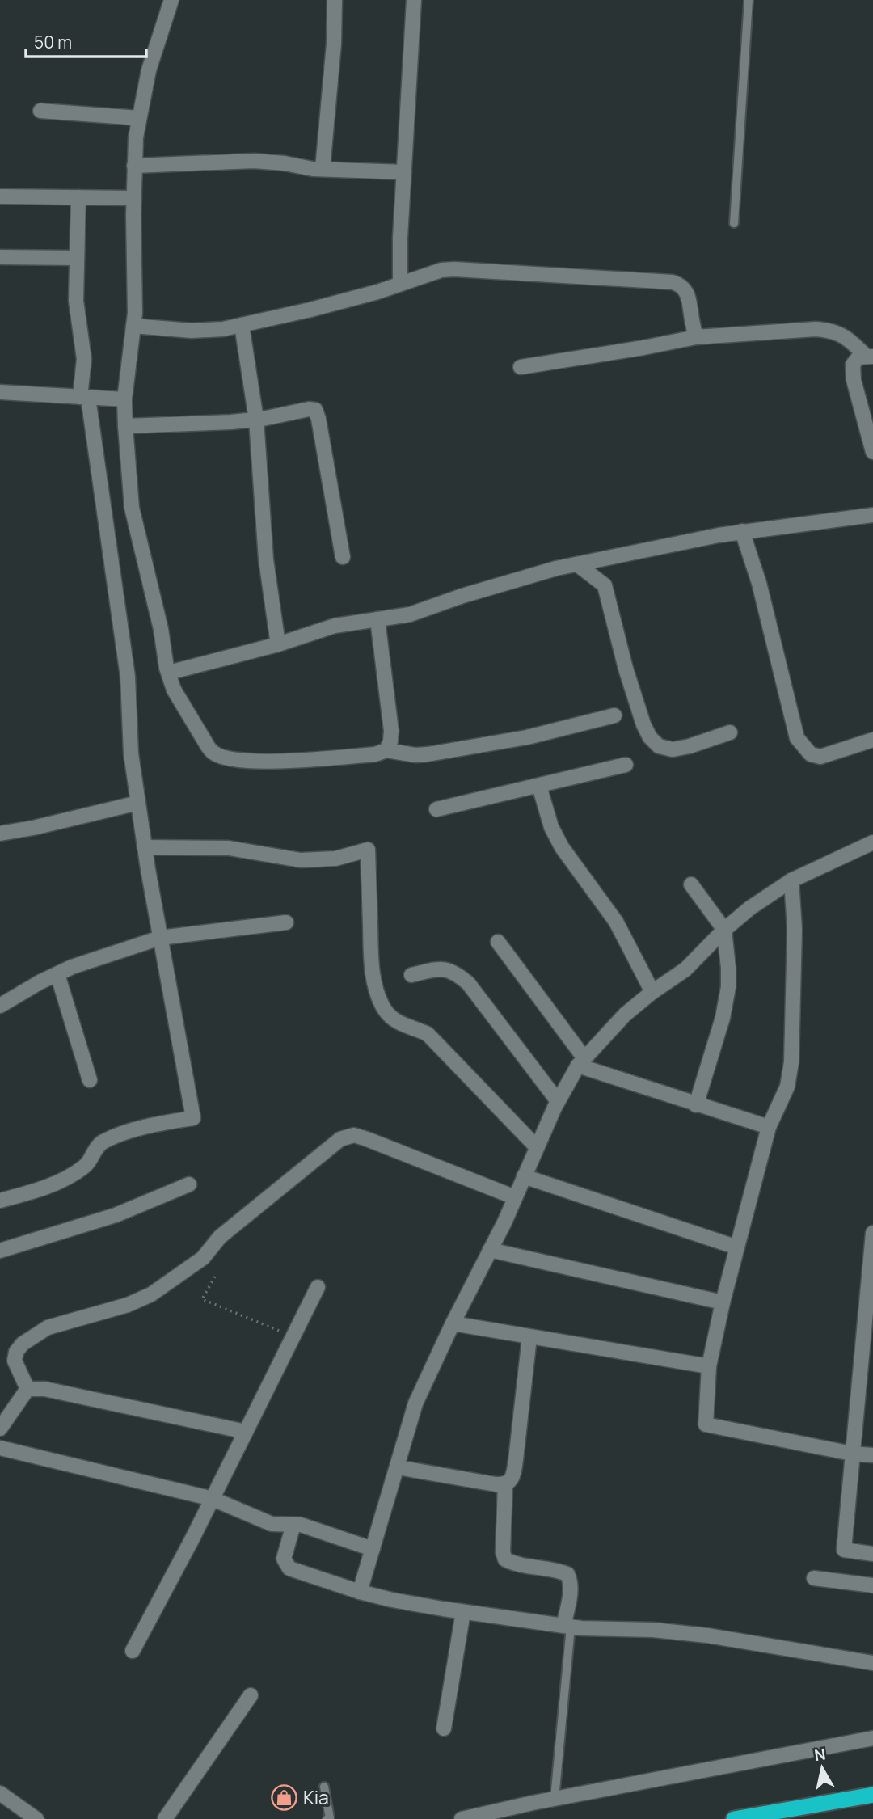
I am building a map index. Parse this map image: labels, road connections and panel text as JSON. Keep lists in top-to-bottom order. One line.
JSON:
{"places":{"shop":["Kia"]},"scale_bar":"50 m","north":"top"}
